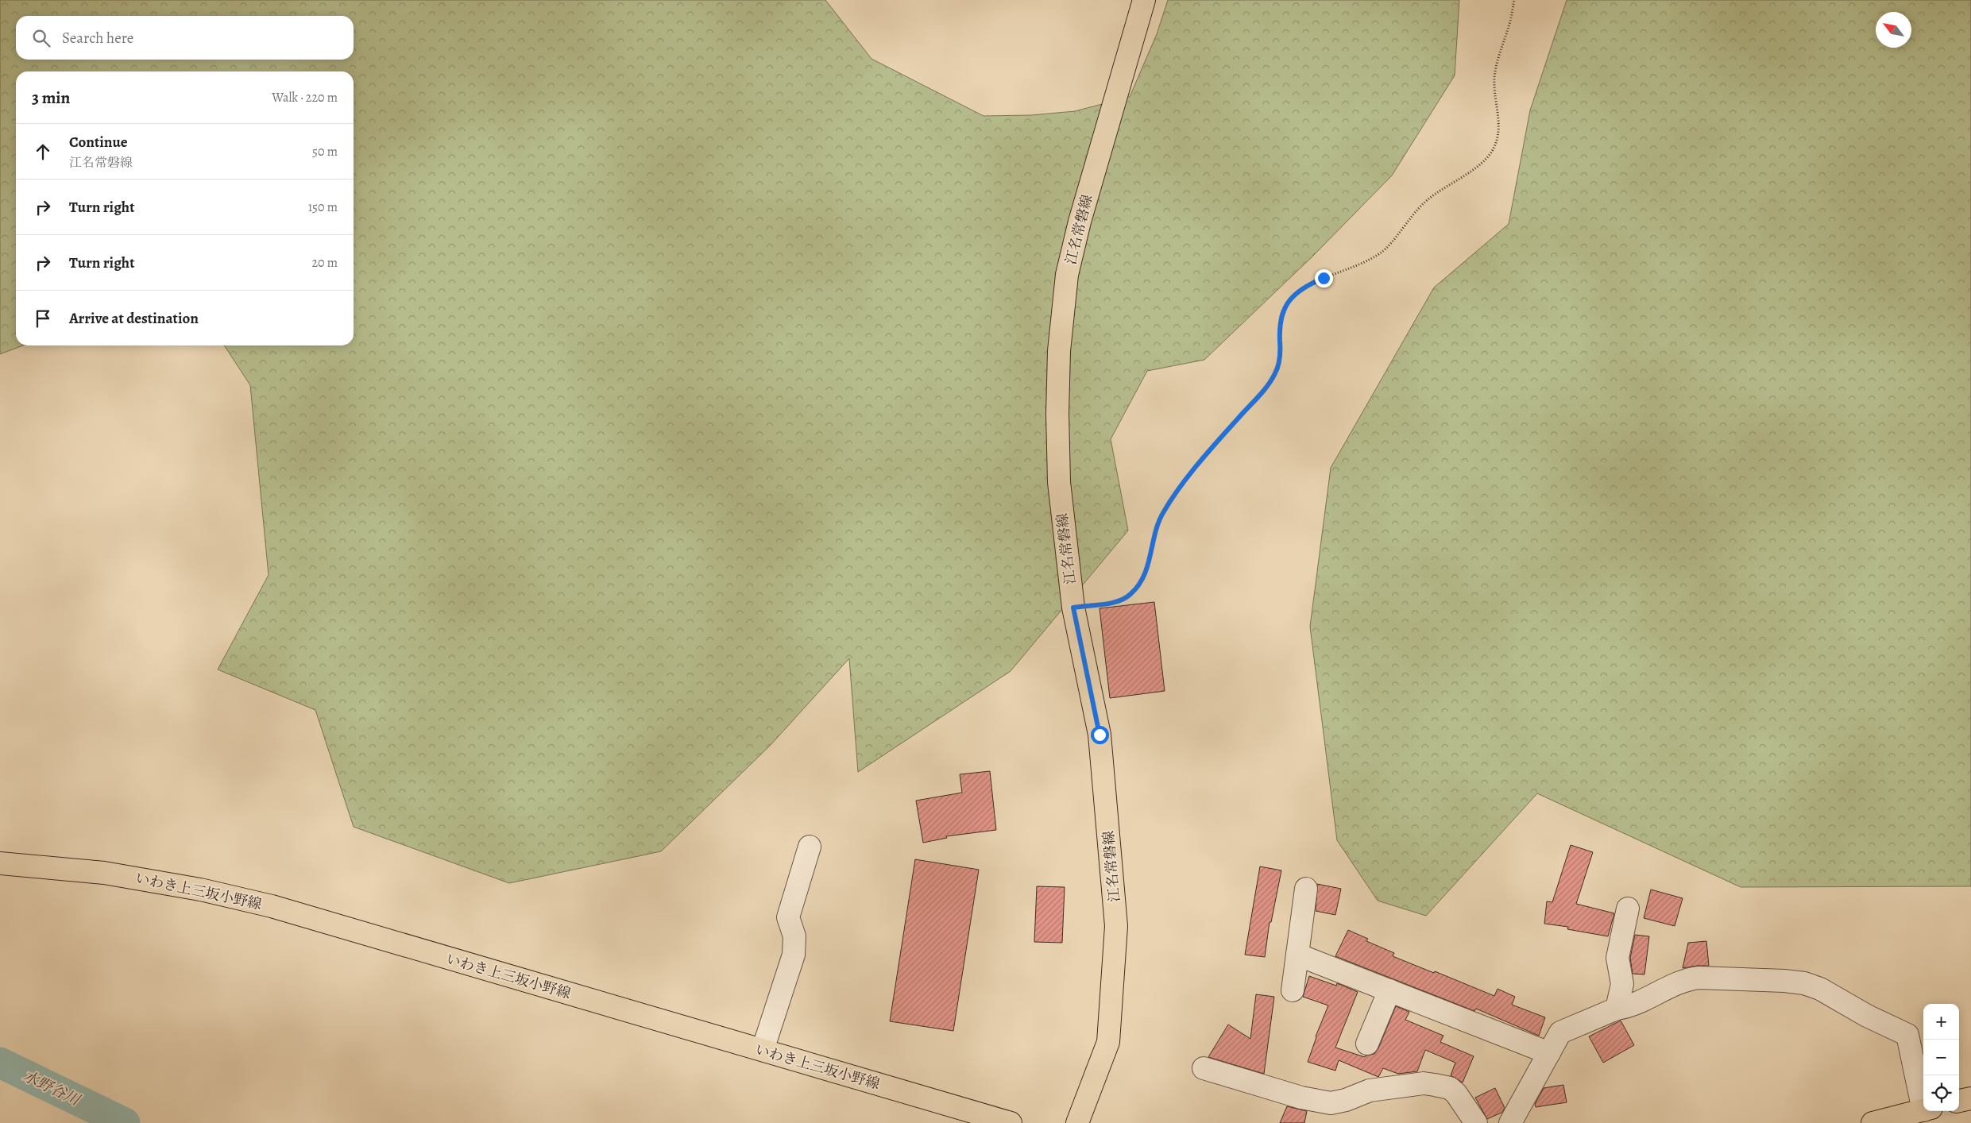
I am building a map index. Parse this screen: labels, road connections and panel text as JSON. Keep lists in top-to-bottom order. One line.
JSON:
{"streets":{"main road":["江名常磐線","いわき上三坂小野線"]},"water":["水野谷川"],"north":"top left","page":{"search":"Search here","heading":["3 min","Walk · 220 m"],"list":[["Continue","江名常磐線","50 m"],["Turn right","150 m"],["Turn right","20 m"],"Arrive at destination"],"map_buttons":["+","−"]}}
